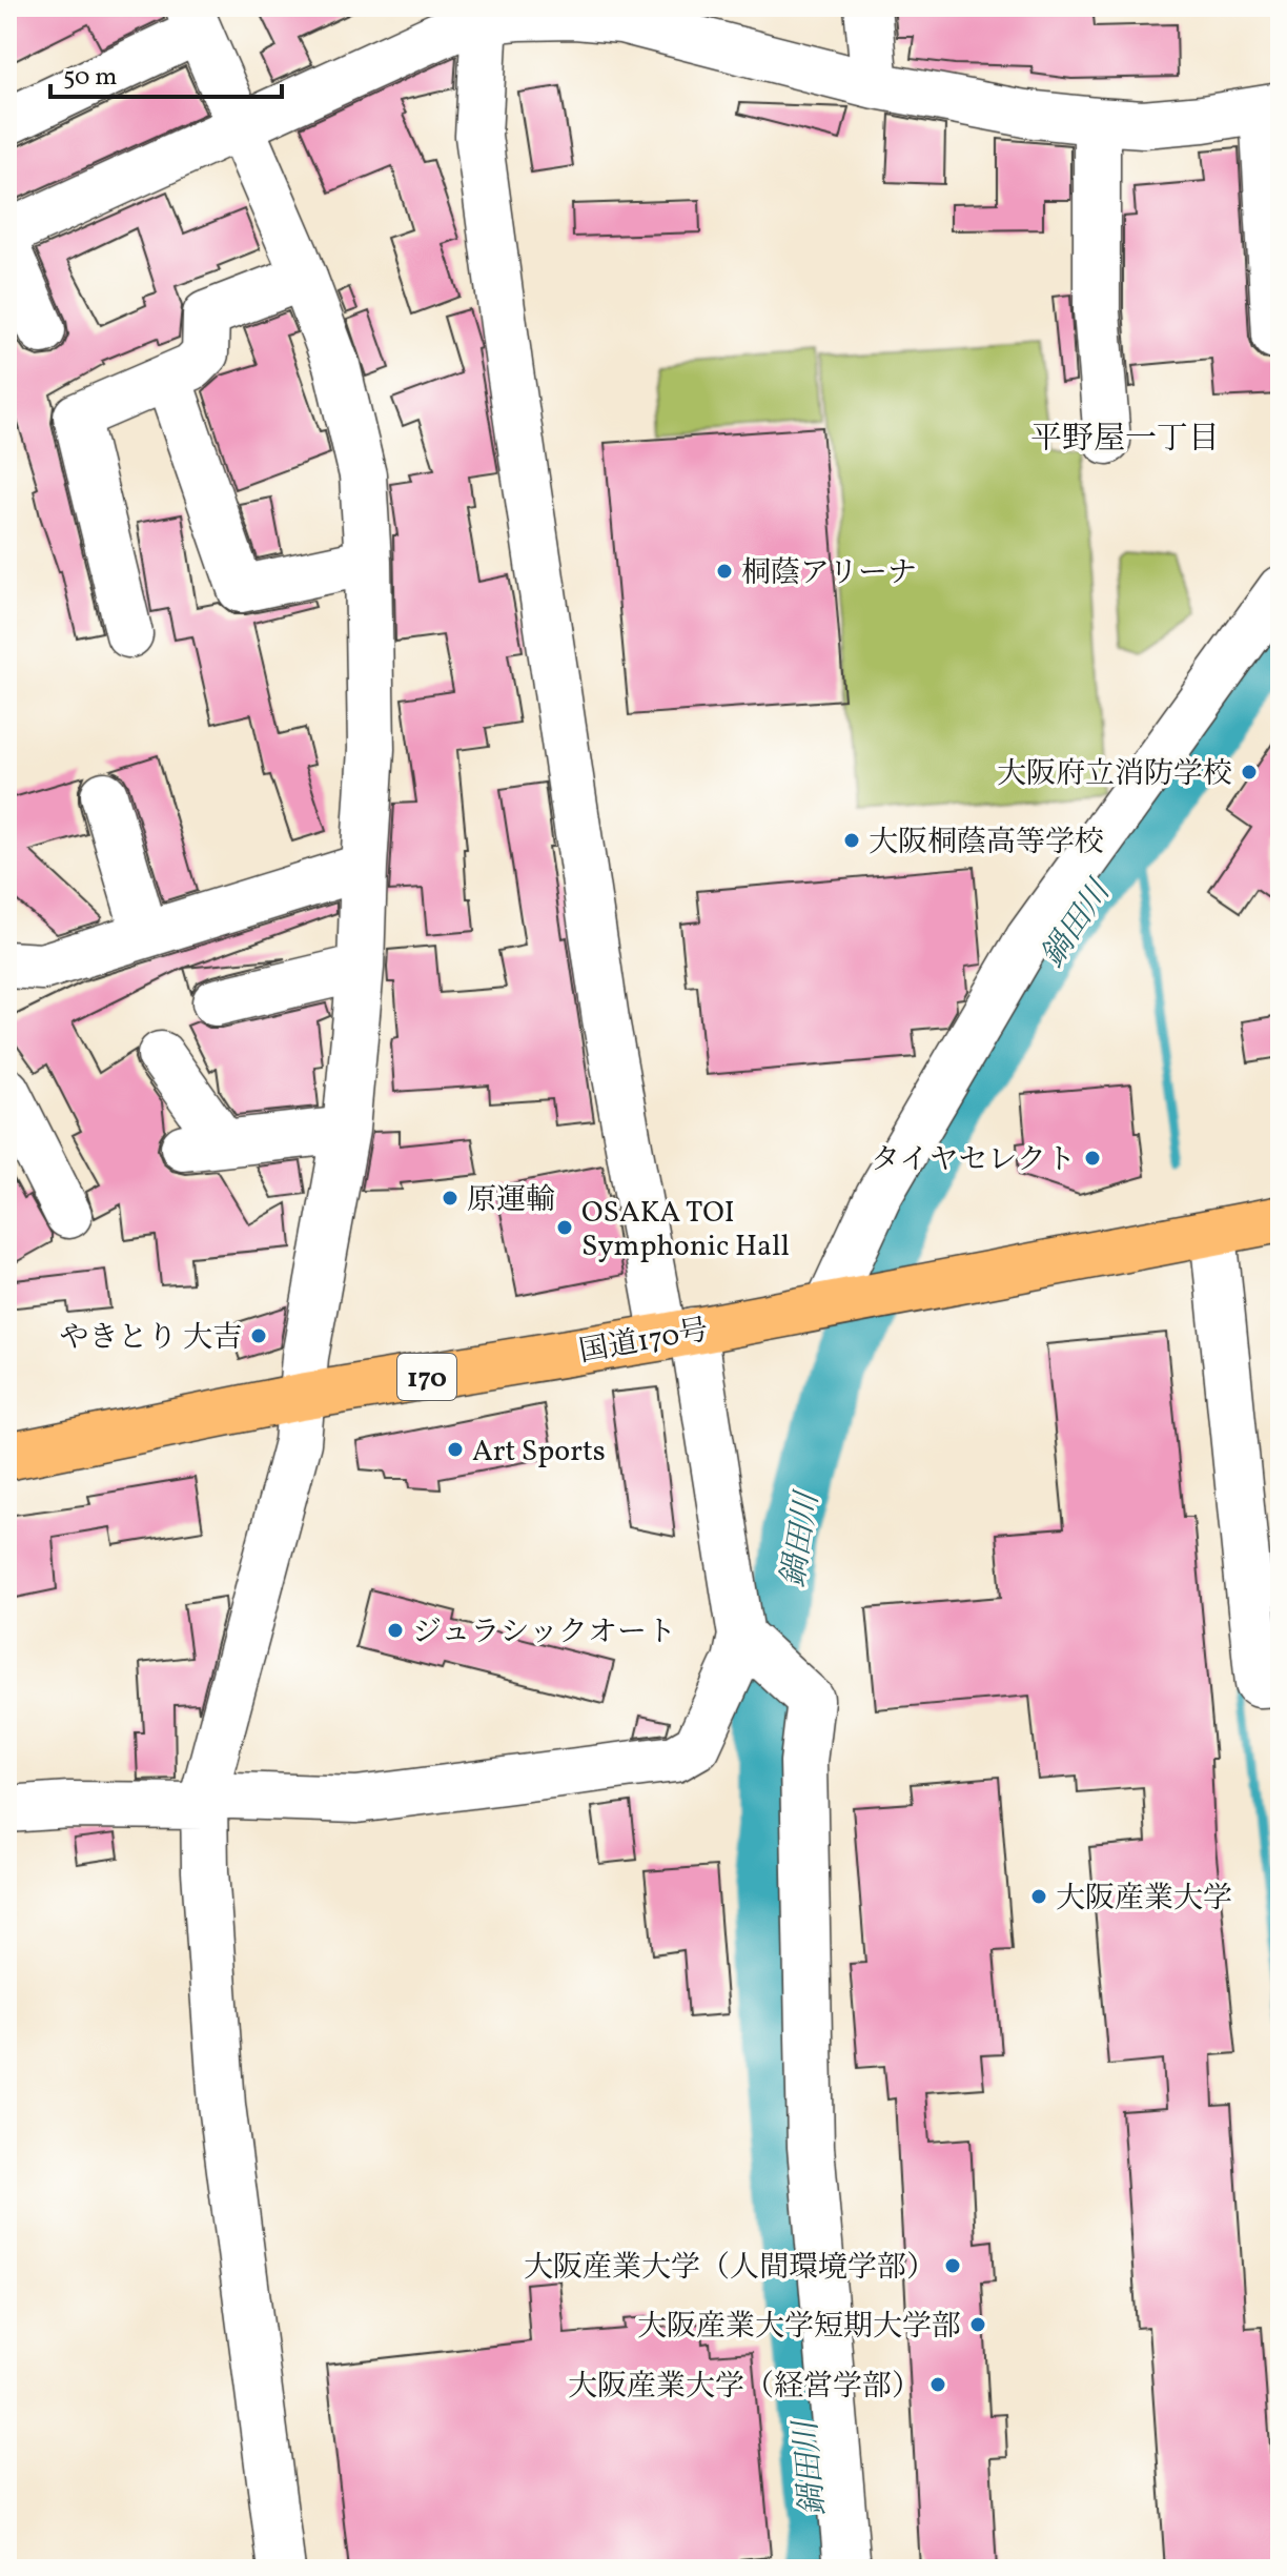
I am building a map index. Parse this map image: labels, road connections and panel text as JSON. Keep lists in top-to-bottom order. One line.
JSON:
{"streets":{"highway":["国道170号","170"]},"crossings":[["国道170号","170"]],"districts":["平野屋一丁目"],"water":["鍋田川"],"places":["桐蔭アリーナ","大阪府立消防学校","大阪桐蔭高等学校","タイヤセレクト","原運輸","OSAKA TOI Symphonic Hall","やきとり 大吉","Art Sports","ジュラシックオート","大阪産業大学","大阪産業大学（人間環境学部）","大阪産業大学短期大学部","大阪産業大学（経営学部）"],"scale_bar":"50 m"}
